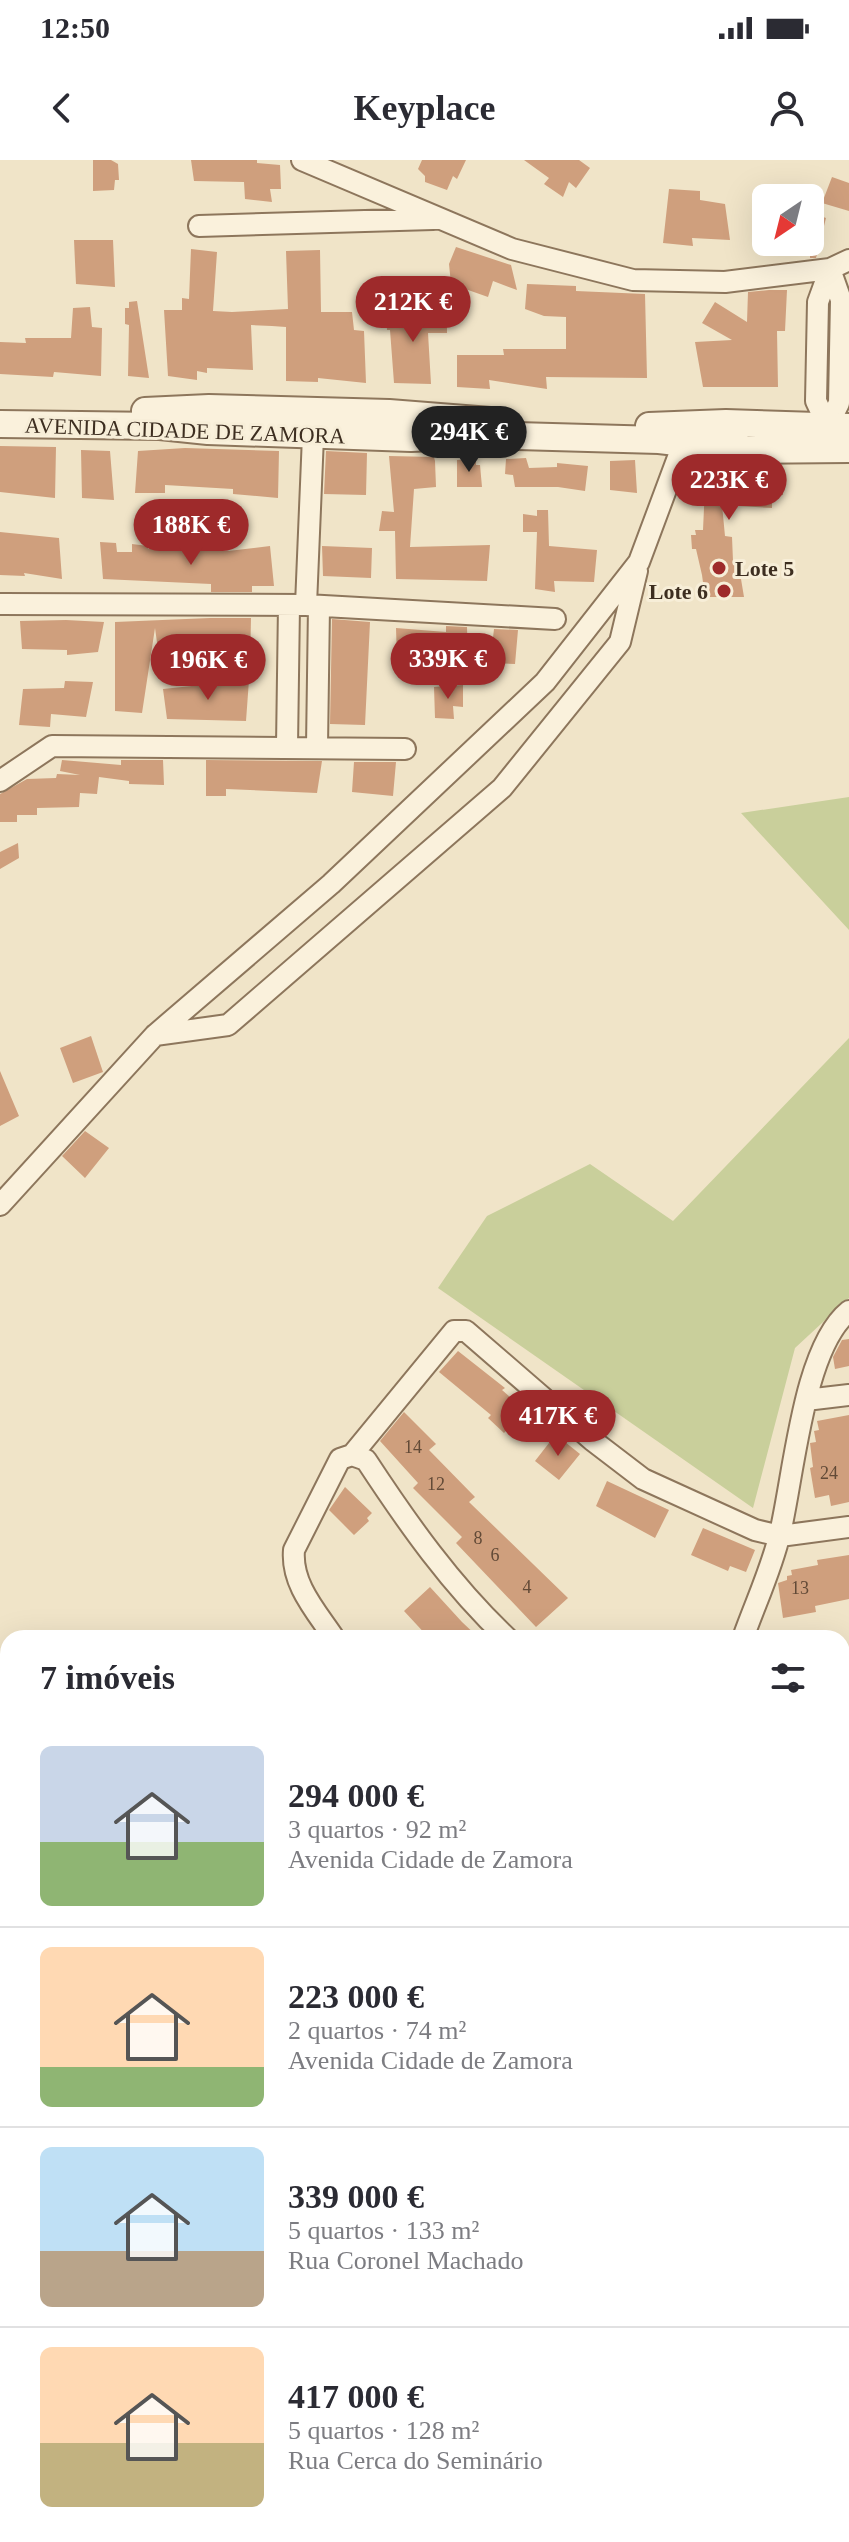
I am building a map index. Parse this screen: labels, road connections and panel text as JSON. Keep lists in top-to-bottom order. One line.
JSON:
{"streets":{"street":["AVENIDA CIDADE DE ZAMORA"]},"places":["Lote 5","Lote 6"],"house_numbers":["14","24","12","8","6","4","13"],"north":"bottom left","page":{"status":"12:50","header":"Keyplace","price":["212K €","294K €","223K €","188K €","339K €","196K €","417K €"],"heading":"7 imóveis","list":[{"name":"294 000 €","note":"3 quartos · 92 m² · Avenida Cidade de Zamora"},{"name":"223 000 €","note":"2 quartos · 74 m² · Avenida Cidade de Zamora"},{"name":"339 000 €","note":"5 quartos · 133 m² · Rua Coronel Machado"},{"name":"417 000 €","note":"5 quartos · 128 m² · Rua Cerca do Seminário"}]}}
